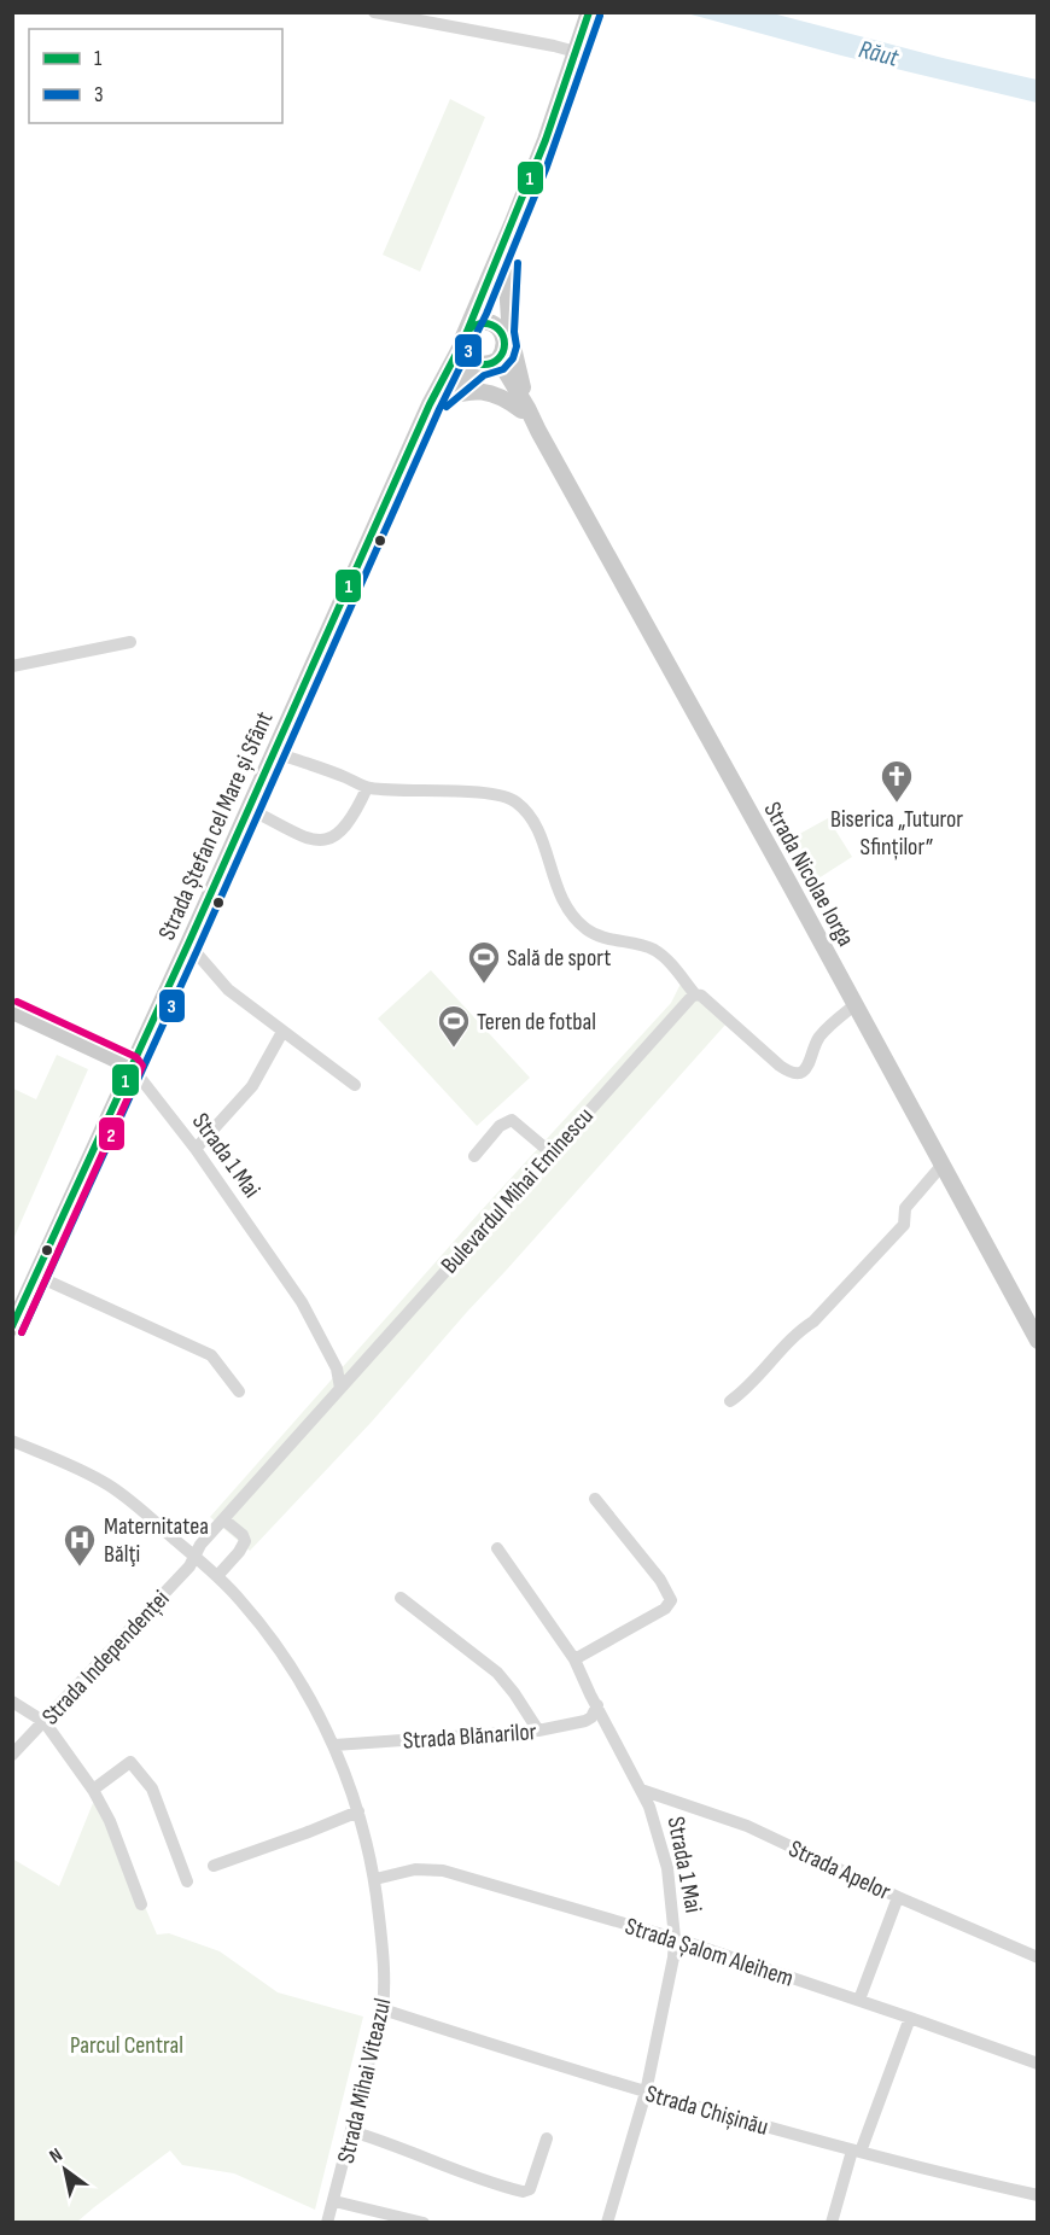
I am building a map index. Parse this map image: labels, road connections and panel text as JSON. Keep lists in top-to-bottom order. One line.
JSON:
{"streets":{"main road":["Strada Ștefan cel Mare și Sfânt","Strada Nicolae Iorga","Strada 1 Mai"],"street":["Bulevardul Mihai Eminescu","Strada Independenței","Strada Blănarilor","Strada Apelor","Strada Șalom Aleihem","Strada Mihai Viteazul","Strada Chișinău"]},"crossings":[["Strada Ștefan cel Mare și Sfânt","Strada Nicolae Iorga"],["Strada Ștefan cel Mare și Sfânt","Strada 1 Mai"],["Strada 1 Mai","Bulevardul Mihai Eminescu"],["Strada 1 Mai","Strada Blănarilor"],["Strada 1 Mai","Strada Apelor"],["Strada 1 Mai","Strada Șalom Aleihem"],["Strada 1 Mai","Strada Chișinău"],["Bulevardul Mihai Eminescu","Strada Independenței"],["Bulevardul Mihai Eminescu","Strada Mihai Viteazul"],["Strada Independenței","Strada Mihai Viteazul"],["Strada Blănarilor","Strada Mihai Viteazul"],["Strada Șalom Aleihem","Strada Mihai Viteazul"],["Strada Mihai Viteazul","Strada Chișinău"]],"water":["Răut"],"parks":["Parcul Central"],"places":{"church":["Biserica „Tuturor Sfinților”"],"sports":["Sală de sport","Teren de fotbal"],"hospital":["Maternitatea Bălţi"]},"lines":["transit line 1","transit line 3","transit line 2"],"legend":["1","3"],"north":"top left"}
